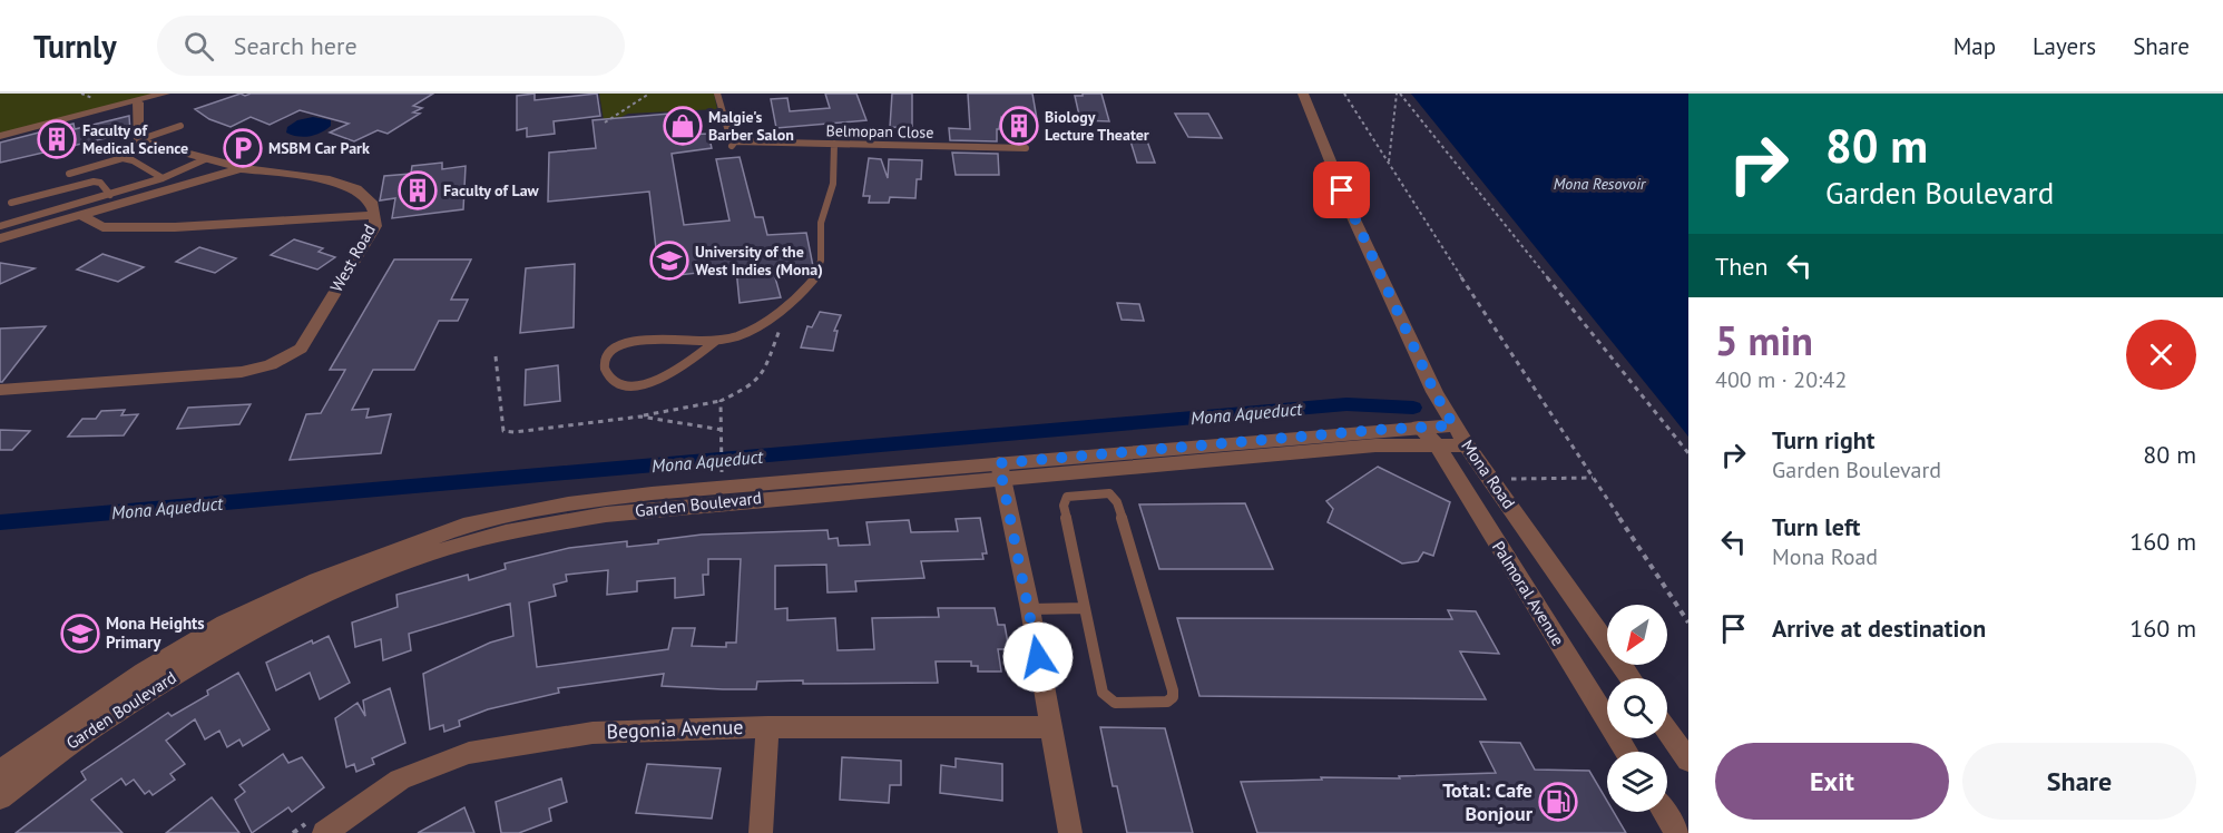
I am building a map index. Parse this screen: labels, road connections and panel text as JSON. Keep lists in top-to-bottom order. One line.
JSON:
{"streets":{"street":["West Road","Mona Road","Garden Boulevard","Palmoral Avenue","Begonia Avenue"],"lane":["Belmopan Close"]},"crossings":[["Mona Road","Garden Boulevard"],["Garden Boulevard","Palmoral Avenue"]],"water":["Mona Resovoir","Mona Aqueduct"],"places":{"shop":["Malgie's Barber Salon"],"building":["Biology Lecture Theater","Faculty of Medical Science","Faculty of Law"],"parking":["MSBM Car Park"],"school or university":["University of the West Indies (Mona)","Mona Heights Primary"],"fuel station":["Total: Cafe Bonjour"]},"north":"bottom left","page":{"header":"Turnly","search":"Search here","nav":["Map","Layers","Share"],"turn":["80 m","Garden Boulevard"],"then":"Then","heading":["5 min","400 m · 20:42"],"list":[{"name":"Turn right","note":"Garden Boulevard","value":"80 m"},{"name":"Turn left","note":"Mona Road","value":"160 m"},{"name":"Arrive at destination","value":"160 m"}],"buttons":["Exit","Share"]}}
